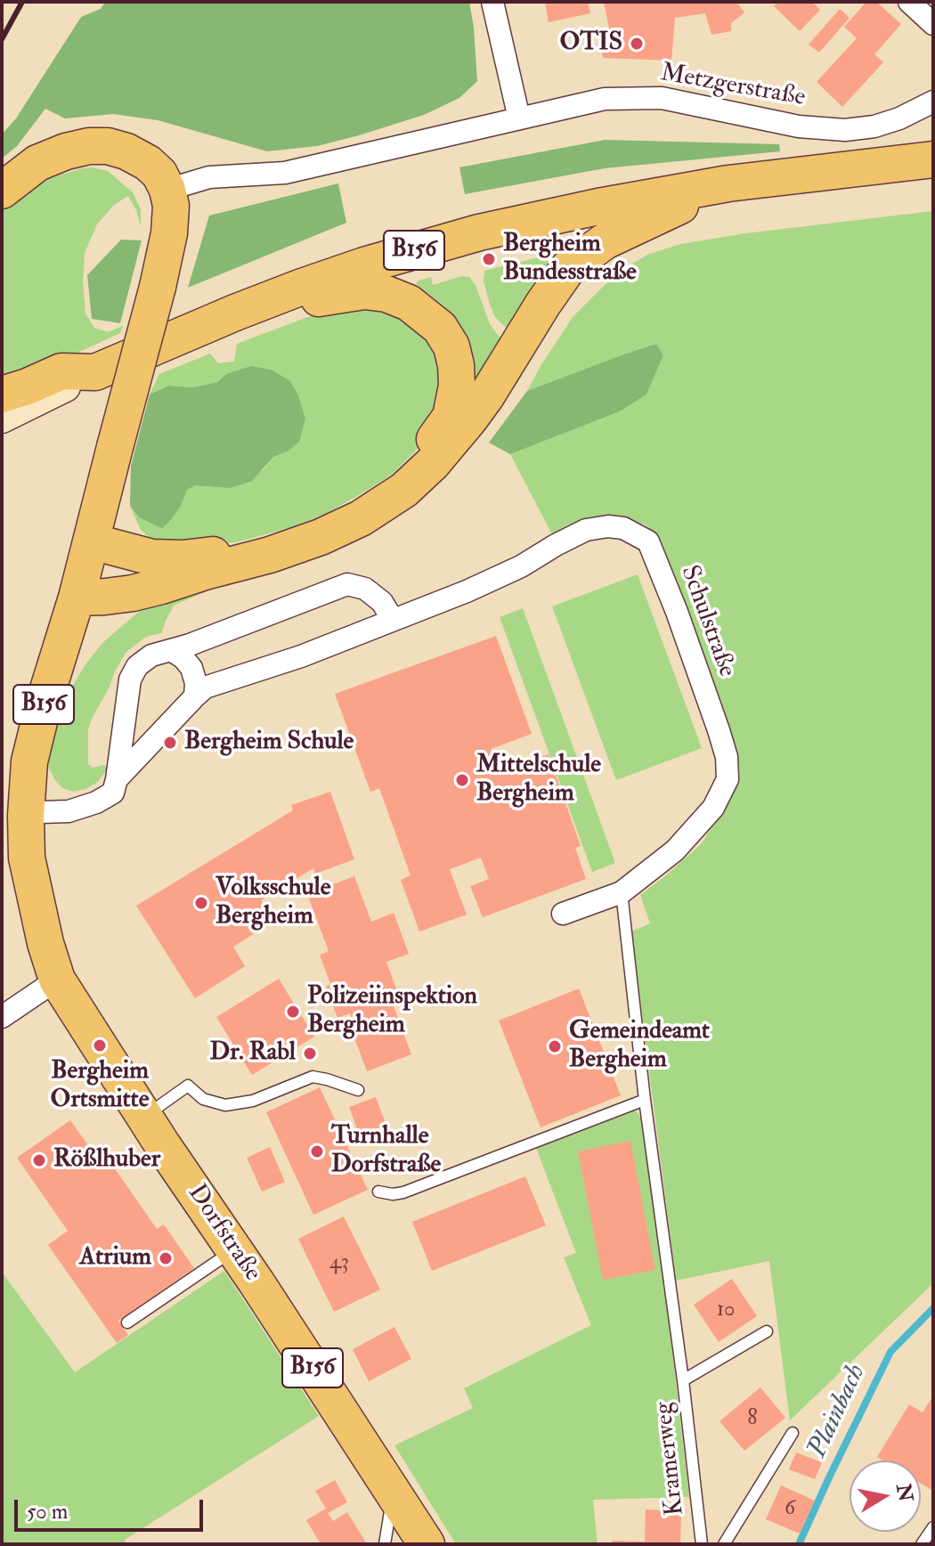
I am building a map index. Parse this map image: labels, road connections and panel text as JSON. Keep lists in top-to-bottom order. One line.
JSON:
{"streets":{"main road":["B156","Dorfstraße"],"street":["Metzgerstraße","Schulstraße"],"lane":["Kramerweg"]},"crossings":[["Metzgerstraße","B156"],["B156","Schulstraße"],["B156","Dorfstraße"]],"water":["Plainbach"],"places":["OTIS","Bergheim Bundesstraße","Bergheim Schule","Mittelschule Bergheim","Volksschule Bergheim","Polizeiinspektion Bergheim","Bergheim Ortsmitte","Gemeindeamt Bergheim","Dr. Rabl","Turnhalle Dorfstraße","Rößlhuber","Atrium"],"house_numbers":["43","10","8","6"],"scale_bar":"50 m","north":"right"}
